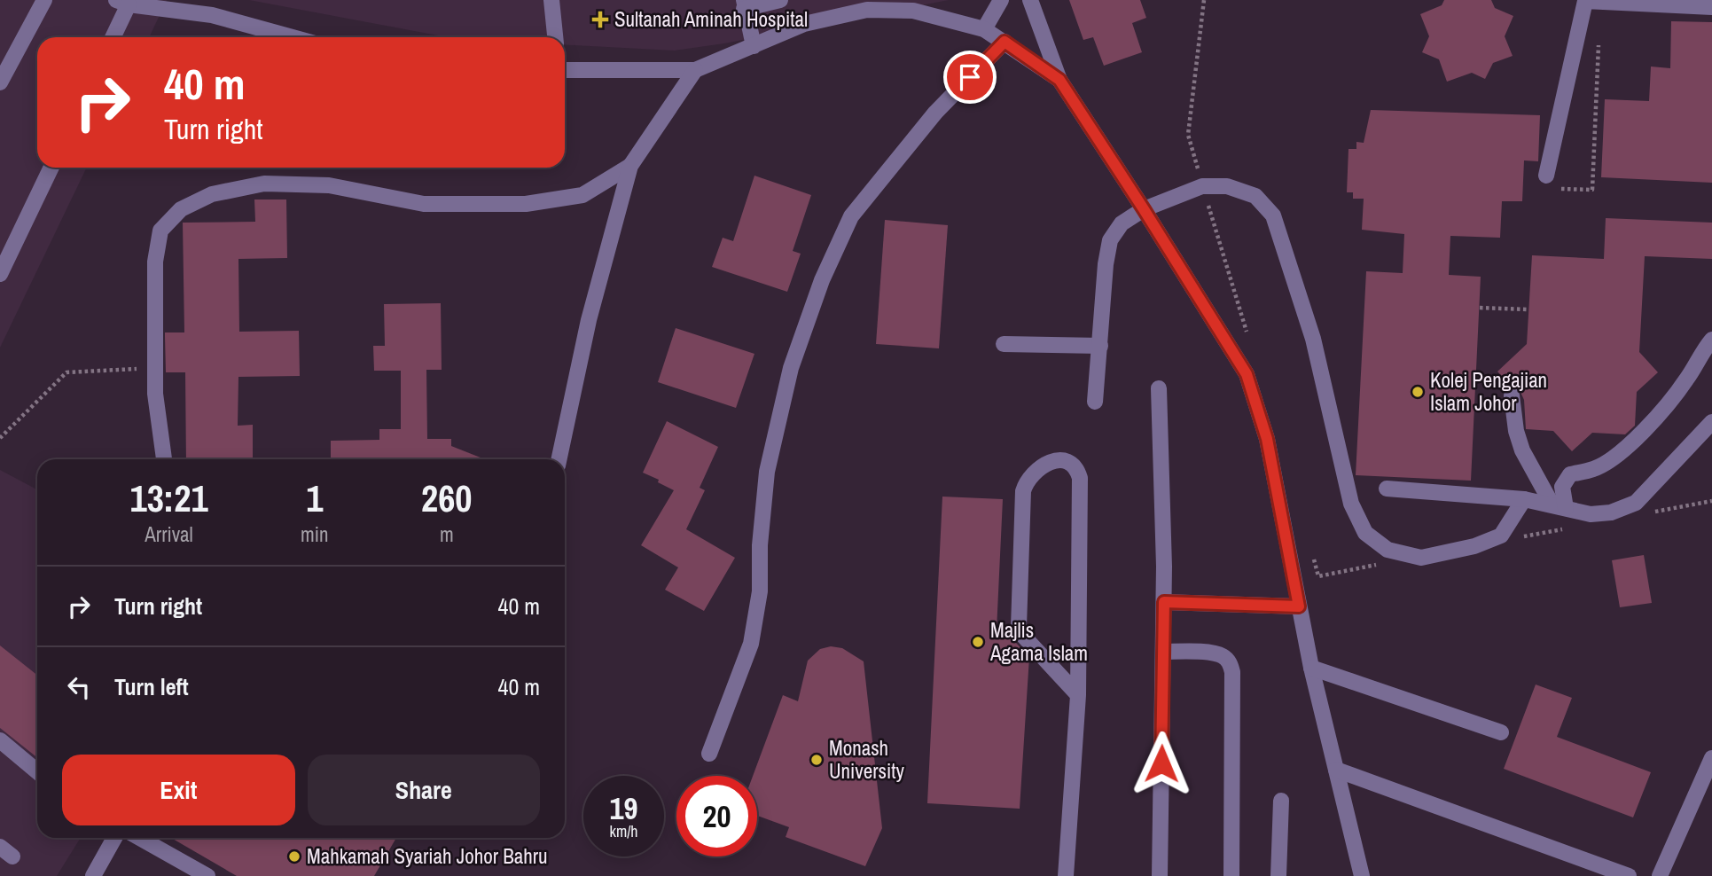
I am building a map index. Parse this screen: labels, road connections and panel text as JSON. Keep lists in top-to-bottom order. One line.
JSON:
{"places":{"health":["Sultanah Aminah Hospital"],"other":["Kolej Pengajian Islam Johor","Majlis Agama Islam","Monash University","Mahkamah Syariah Johor Bahru"]},"page":{"turn":["40 m","Turn right"],"eta":["13:21","Arrival","1","min","260","m"],"list":[{"name":"Turn right","value":"40 m"},{"name":"Turn left","value":"40 m"}],"buttons":["Exit","Share"],"speed":"19 km/h","limit":"20"}}
